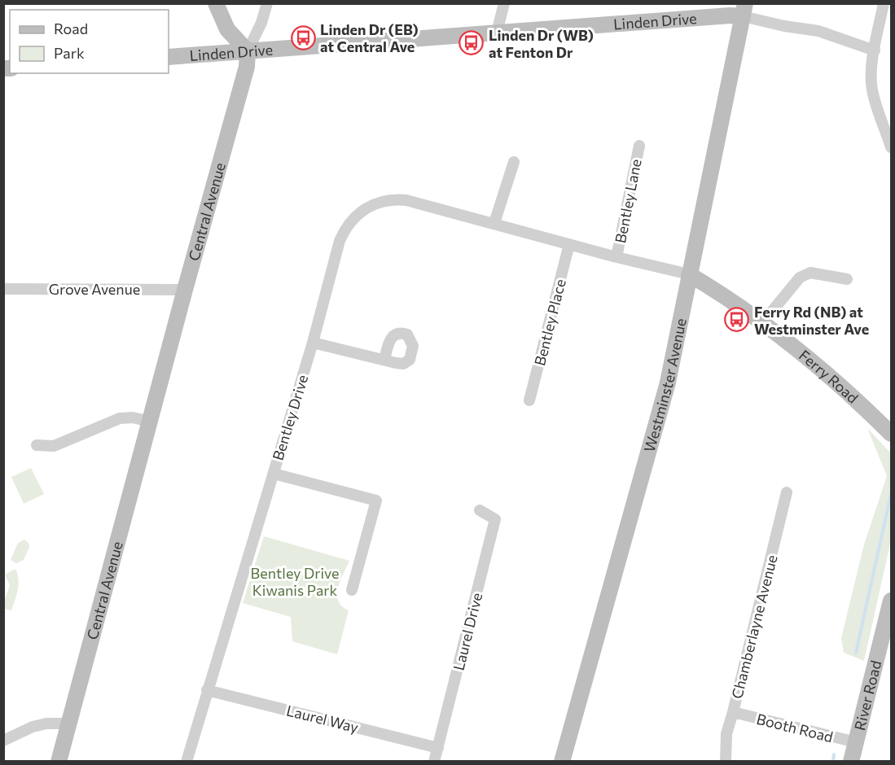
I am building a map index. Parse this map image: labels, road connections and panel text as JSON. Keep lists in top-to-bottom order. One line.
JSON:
{"streets":{"street":["Linden Drive","Bentley Lane","Central Avenue","Grove Avenue","Bentley Place","Ferry Road","Westminster Avenue","Bentley Drive","Chamberlayne Avenue","Laurel Drive","River Road","Laurel Way","Booth Road"]},"crossings":[["Linden Drive","Central Avenue"],["Linden Drive","Westminster Avenue"],["Bentley Lane","Bentley Drive"],["Central Avenue","Grove Avenue"],["Bentley Place","Bentley Drive"],["Ferry Road","Westminster Avenue"],["Ferry Road","Bentley Drive"],["Westminster Avenue","Bentley Drive"],["Bentley Drive","Laurel Way"],["Chamberlayne Avenue","Booth Road"],["Laurel Drive","Laurel Way"],["River Road","Booth Road"]],"parks":["Bentley Drive Kiwanis Park"],"places":{"bus stop":["Linden Dr (EB) at Central Ave","Linden Dr (WB) at Fenton Dr","Ferry Rd (NB) at Westminster Ave"]},"legend":["Road","Park"]}
